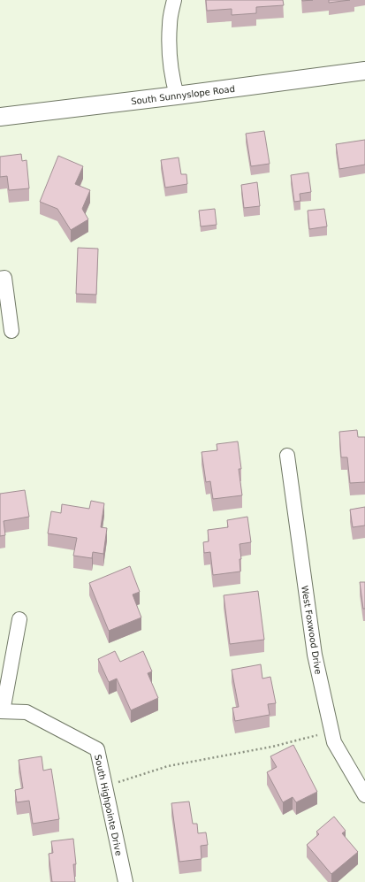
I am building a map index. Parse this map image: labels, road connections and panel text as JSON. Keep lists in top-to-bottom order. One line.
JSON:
{"streets":{"street":["South Sunnyslope Road","West Foxwood Drive","South Highpointe Drive"]}}
